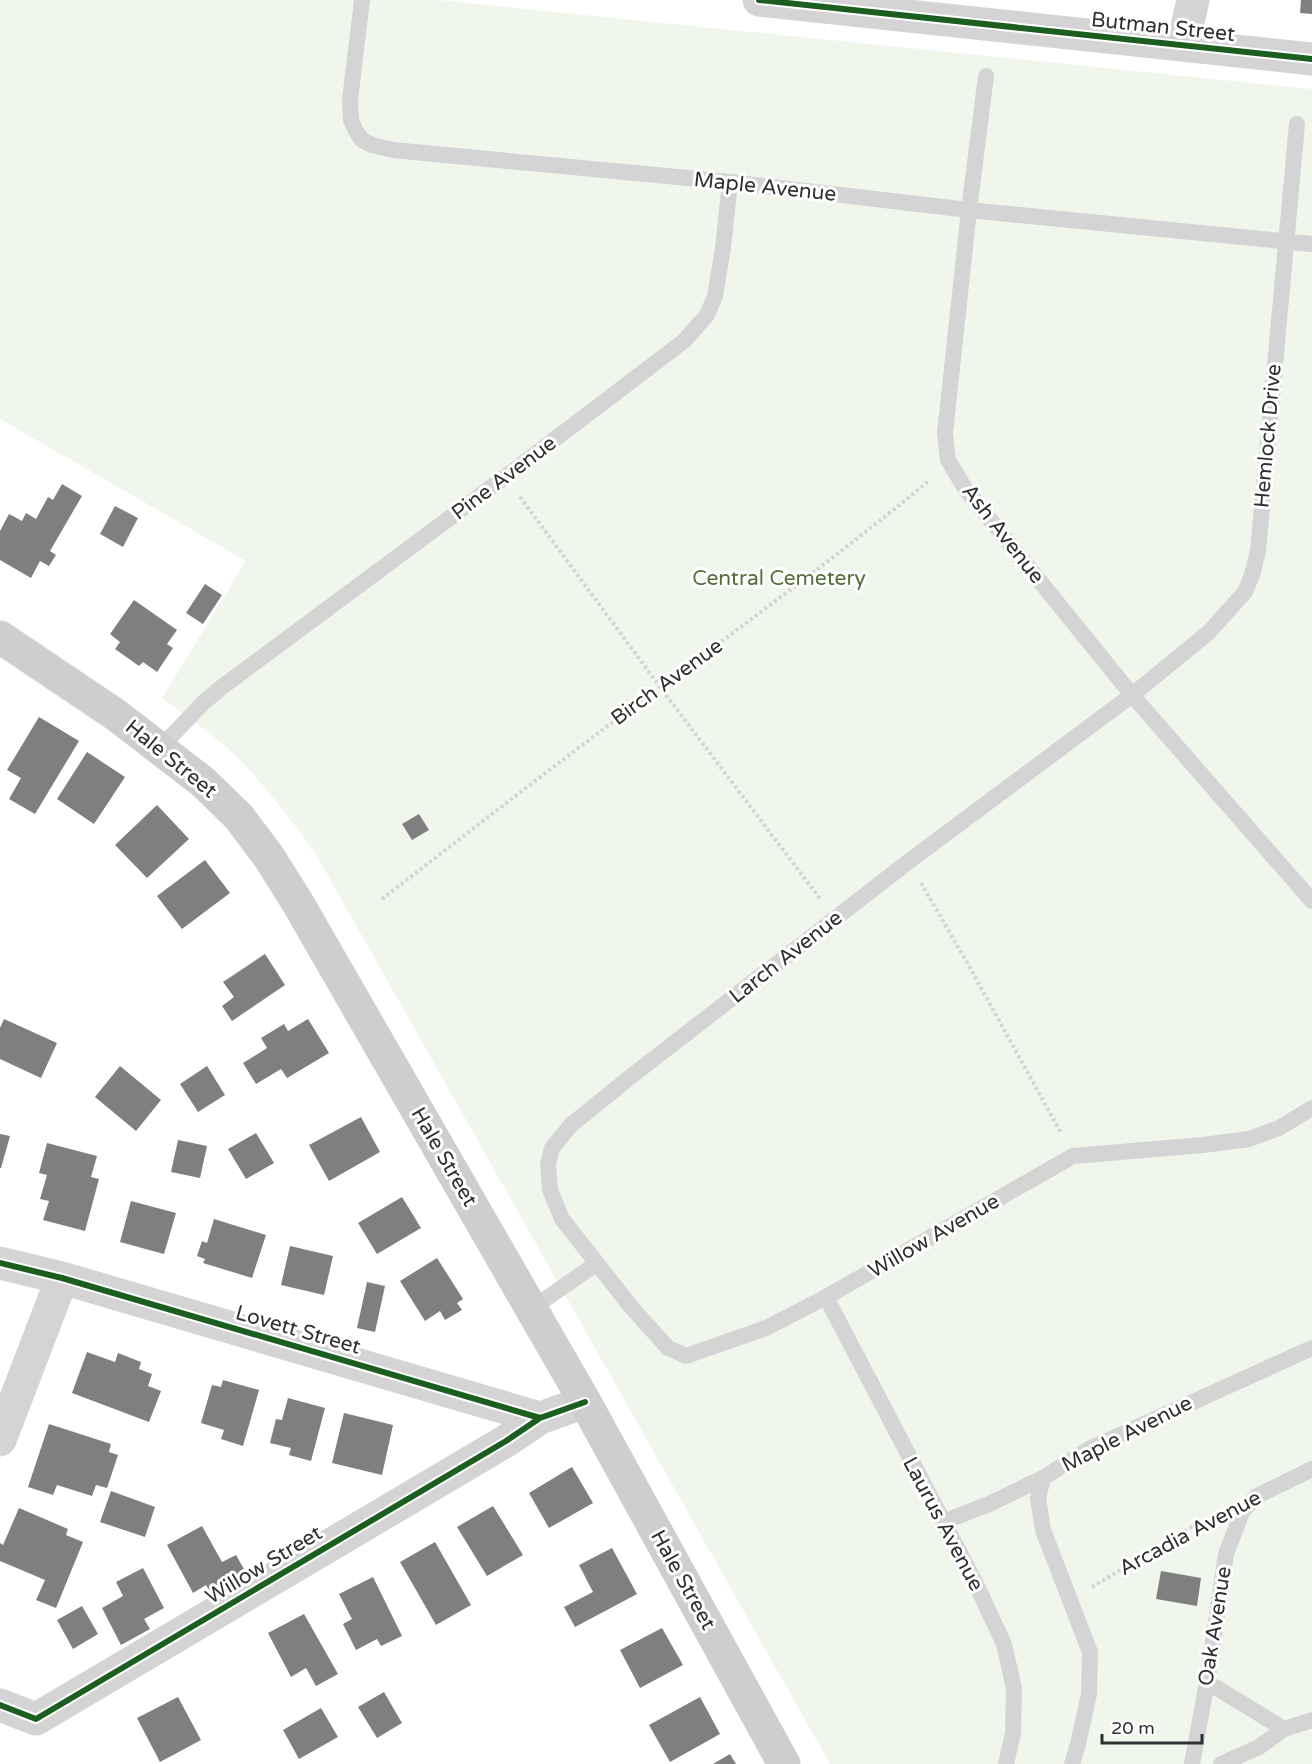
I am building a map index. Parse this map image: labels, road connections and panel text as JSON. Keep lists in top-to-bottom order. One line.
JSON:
{"streets":{"main road":["Hale Street"],"street":["Butman Street","Lovett Street","Willow Street"],"lane":["Maple Avenue","Hemlock Drive","Pine Avenue","Ash Avenue","Larch Avenue","Willow Avenue","Laurus Avenue","Arcadia Avenue","Oak Avenue"],"path":["Birch Avenue"]},"crossings":[["Maple Avenue","Hemlock Drive"],["Maple Avenue","Pine Avenue"],["Maple Avenue","Ash Avenue"],["Maple Avenue","Laurus Avenue"],["Hemlock Drive","Ash Avenue"],["Hemlock Drive","Larch Avenue"],["Pine Avenue","Hale Street"],["Ash Avenue","Birch Avenue"],["Ash Avenue","Larch Avenue"],["Larch Avenue","Willow Avenue"],["Willow Avenue","Laurus Avenue"],["Lovett Street","Willow Street"],["Arcadia Avenue","Oak Avenue"]],"parks":["Central Cemetery"],"scale_bar":"20 m"}
